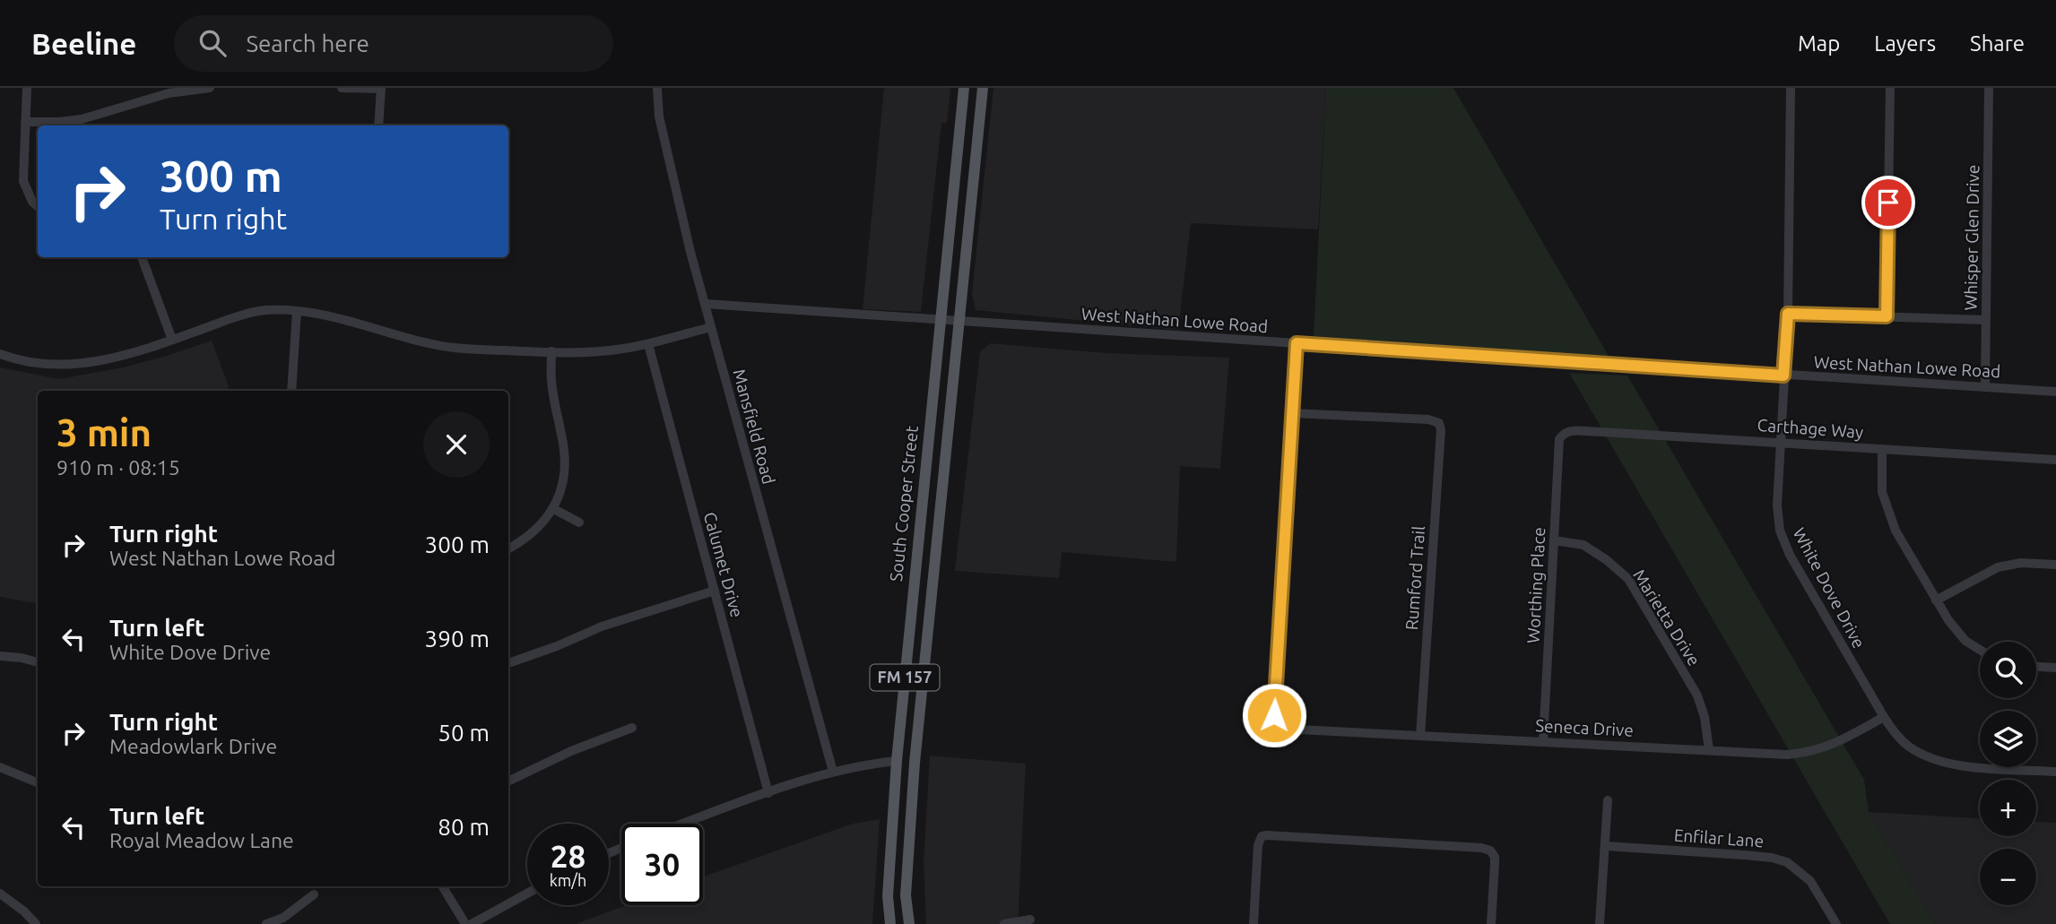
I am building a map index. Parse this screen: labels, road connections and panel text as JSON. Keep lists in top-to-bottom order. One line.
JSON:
{"streets":{"main road":["South Cooper Street","FM 157"],"street":["Whisper Glen Drive","West Nathan Lowe Road","Mansfield Road","Carthage Way","Calumet Drive","Rumford Trail","Worthing Place","White Dove Drive","Marietta Drive","Seneca Drive","Enfilar Lane"]},"crossings":[["Whisper Glen Drive","West Nathan Lowe Road"],["West Nathan Lowe Road","Mansfield Road"],["West Nathan Lowe Road","South Cooper Street"],["West Nathan Lowe Road","White Dove Drive"],["Carthage Way","Worthing Place"],["Carthage Way","White Dove Drive"],["Rumford Trail","Seneca Drive"],["Worthing Place","Marietta Drive"],["Worthing Place","Seneca Drive"],["White Dove Drive","Seneca Drive"],["Marietta Drive","Seneca Drive"]],"page":{"header":"Beeline","search":"Search here","nav":["Map","Layers","Share"],"turn":["300 m","Turn right"],"heading":["3 min","910 m · 08:15"],"list":[{"name":"Turn right","note":"West Nathan Lowe Road","value":"300 m"},{"name":"Turn left","note":"White Dove Drive","value":"390 m"},{"name":"Turn right","note":"Meadowlark Drive","value":"50 m"},{"name":"Turn left","note":"Royal Meadow Lane","value":"80 m"}],"map_buttons":["+","−"],"speed":"28 km/h","limit":"30"}}
